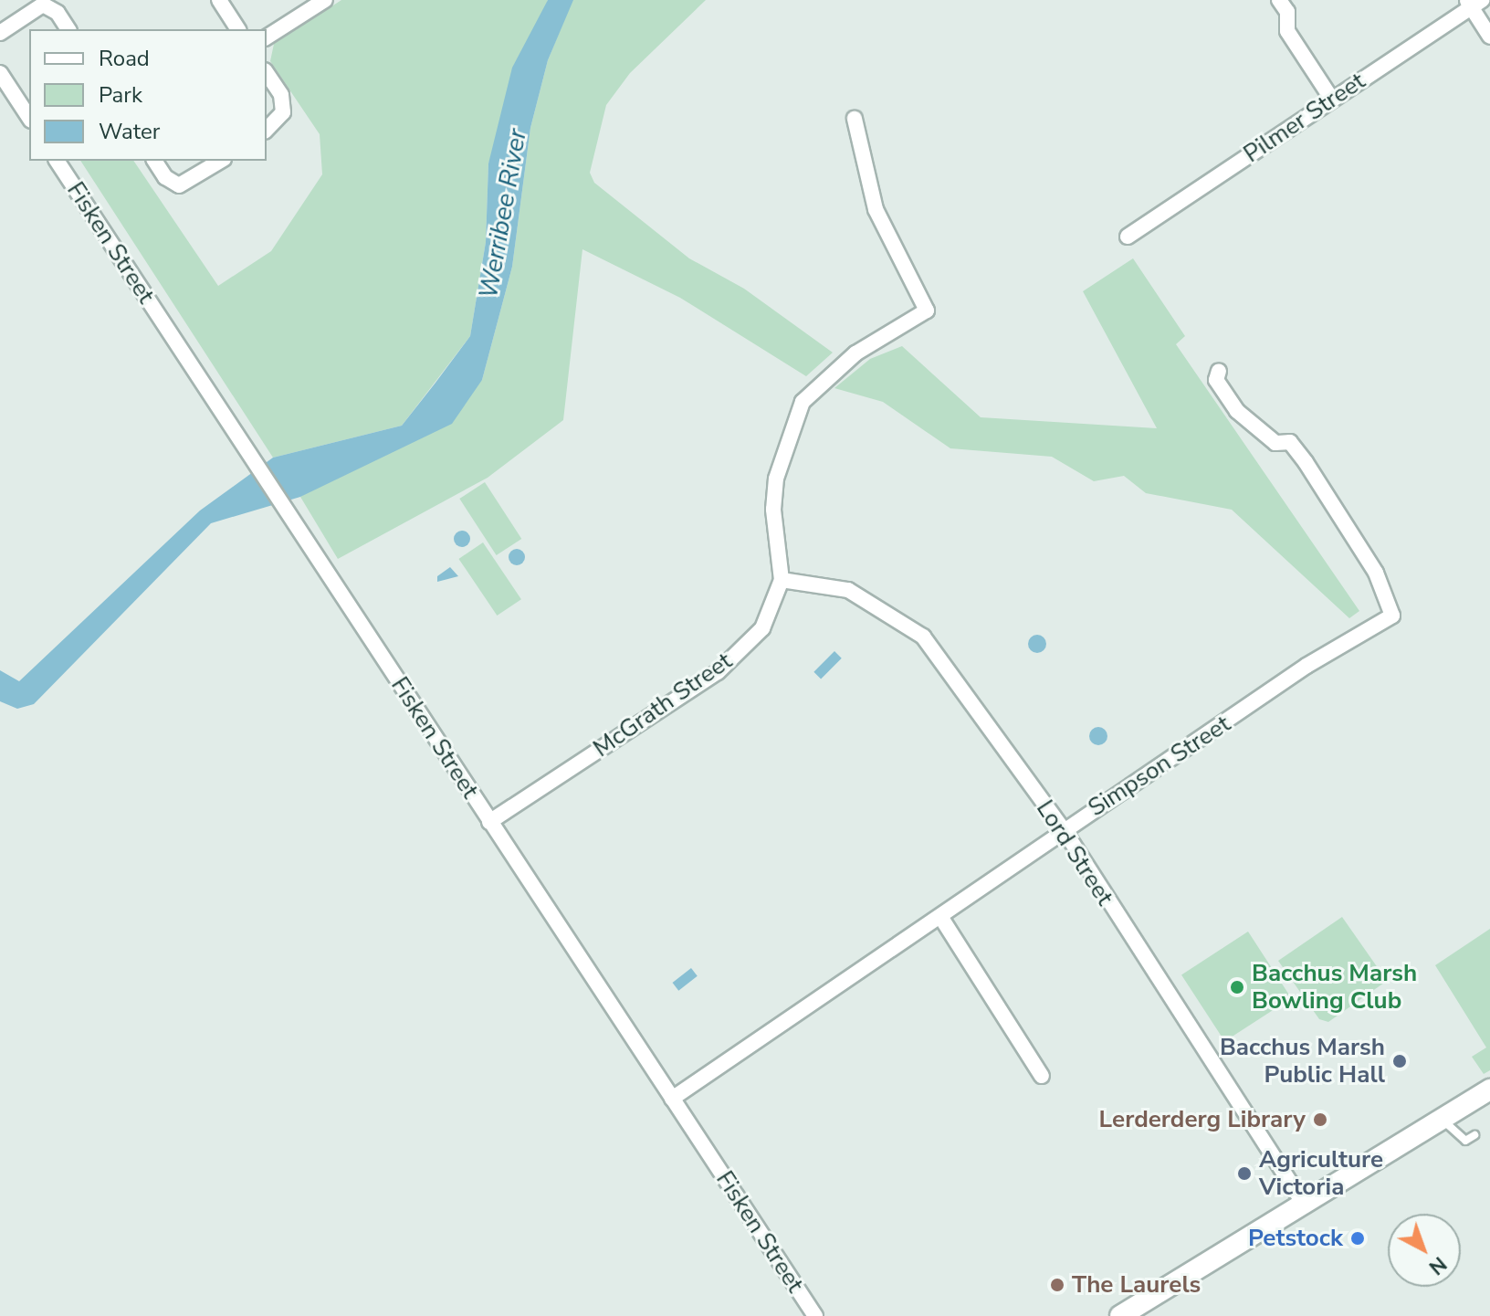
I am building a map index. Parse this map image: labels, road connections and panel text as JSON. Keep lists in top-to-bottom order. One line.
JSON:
{"streets":{"street":["Pilmer Street","Fisken Street","McGrath Street","Simpson Street","Lord Street"]},"crossings":[["Fisken Street","McGrath Street"],["Fisken Street","Simpson Street"],["McGrath Street","Lord Street"],["Simpson Street","Lord Street"]],"water":["Werribee River"],"places":["Bacchus Marsh Bowling Club","Bacchus Marsh Public Hall","Lerderderg Library","Agriculture Victoria","Petstock","The Laurels"],"legend":["Road","Park","Water"],"north":"bottom right"}
